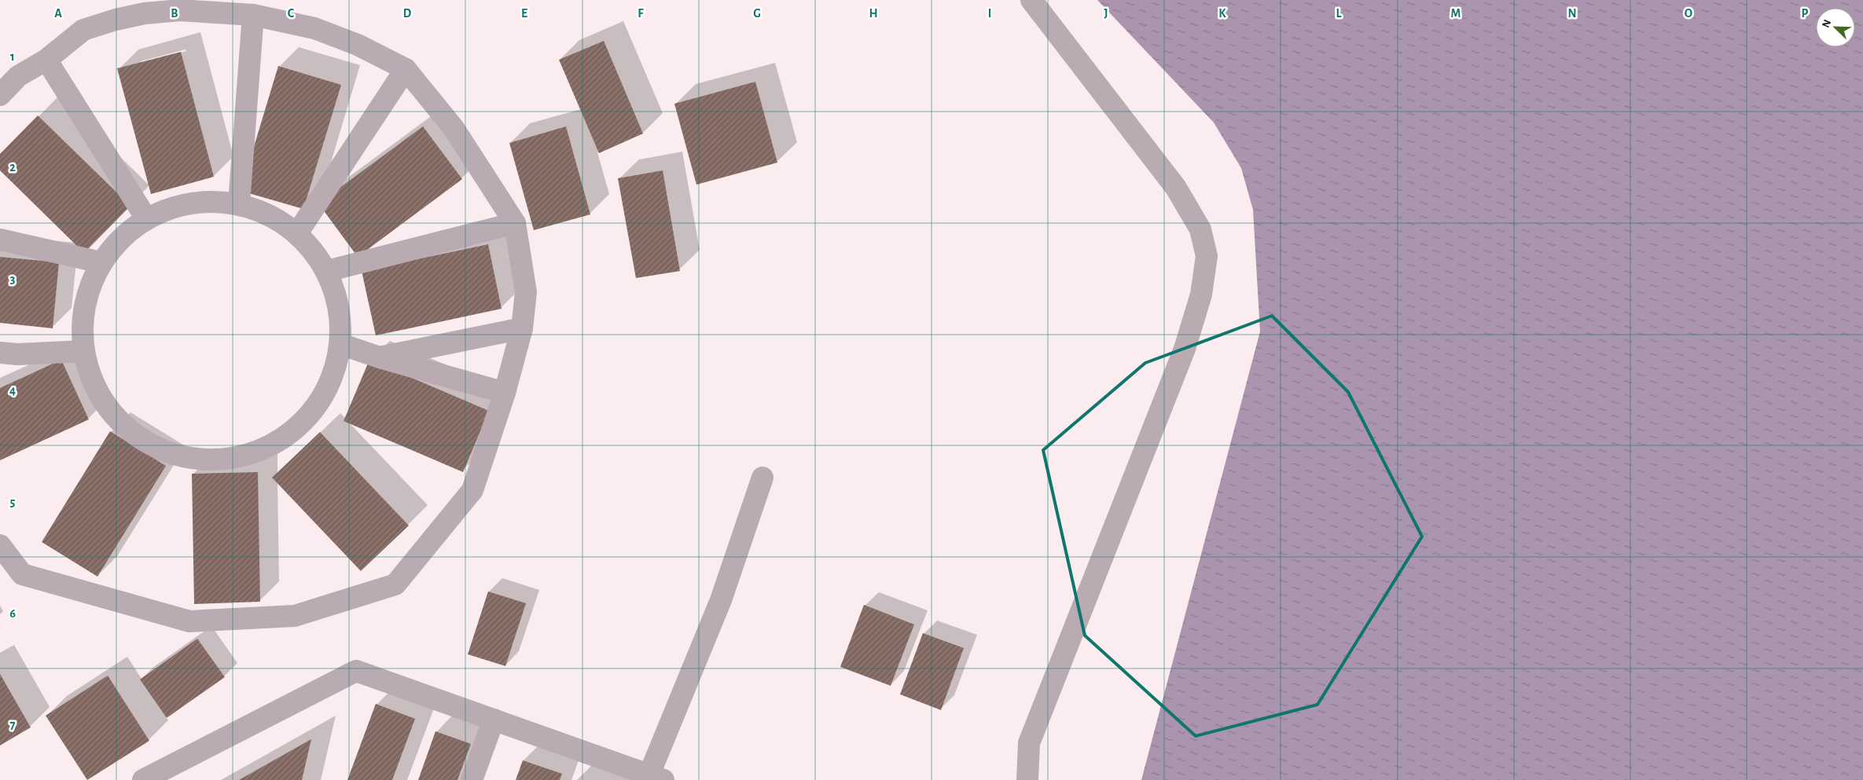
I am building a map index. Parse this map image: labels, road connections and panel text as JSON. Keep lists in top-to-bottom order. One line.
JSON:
{"north":"top left","grid":{"columns":["A","B","C","D","E","F","G","H","I","J","K","L","M","N","O","P"],"rows":["1","2","3","4","5","6","7"]}}
